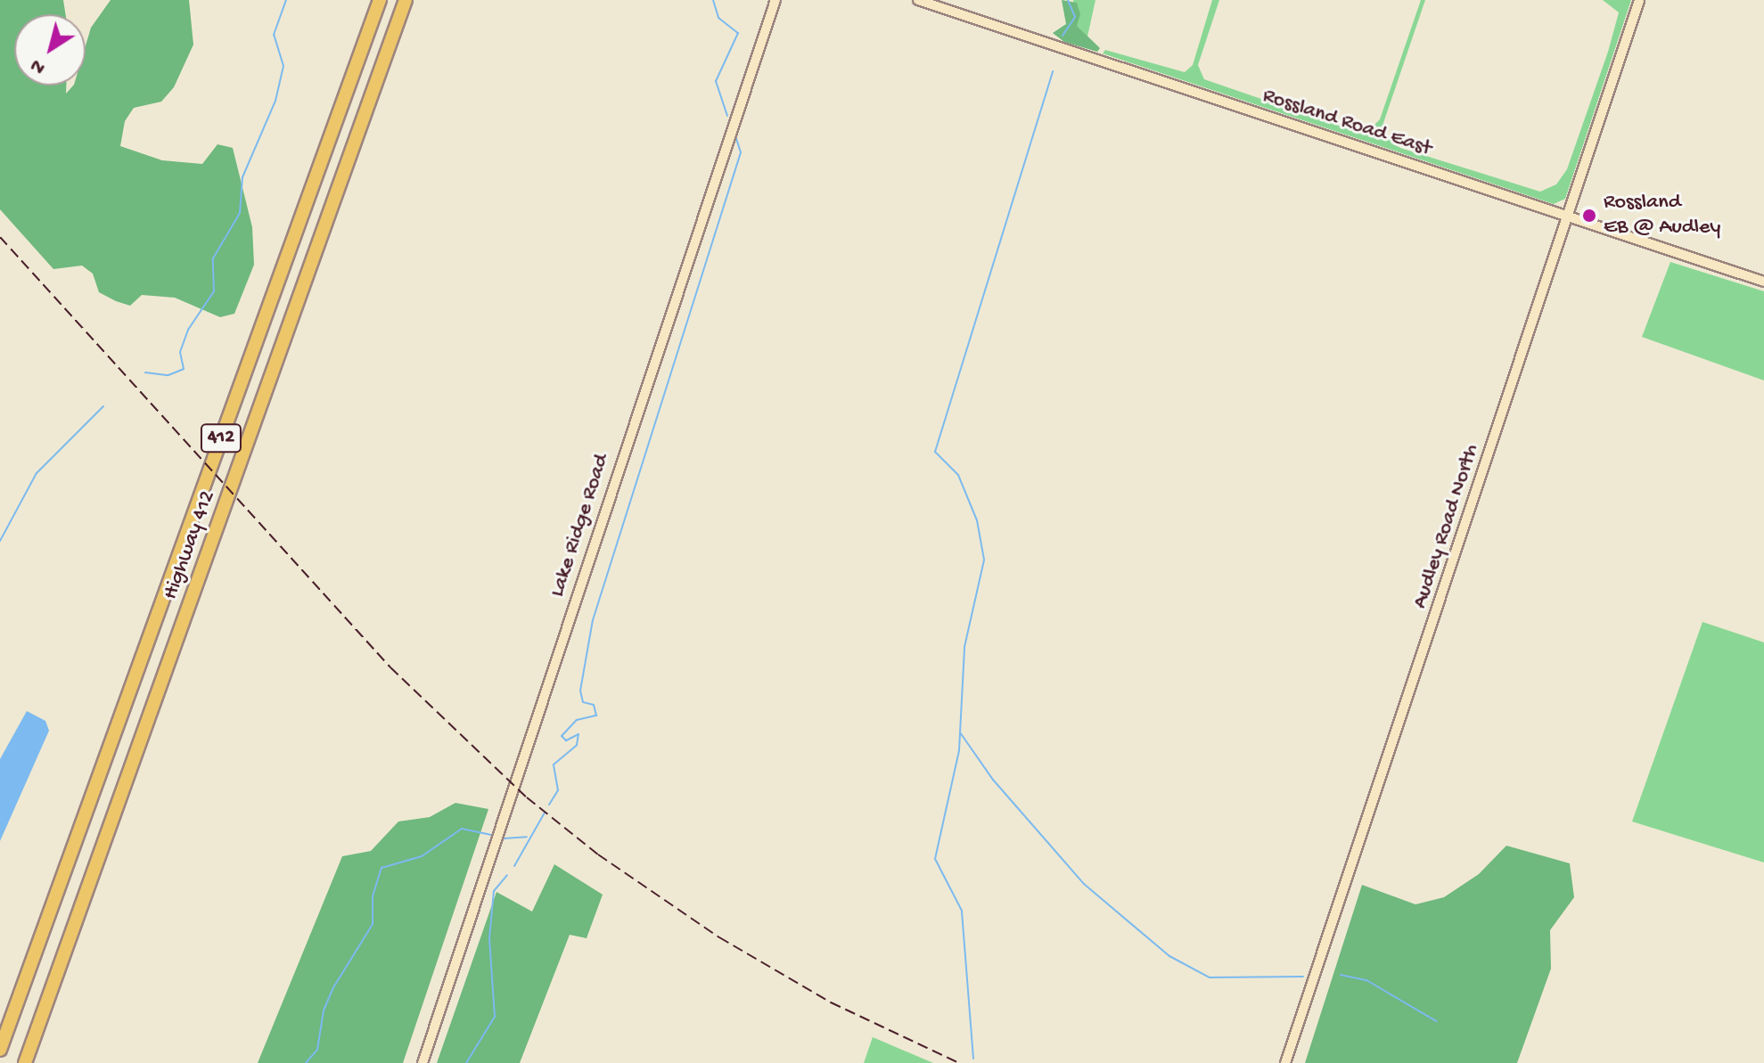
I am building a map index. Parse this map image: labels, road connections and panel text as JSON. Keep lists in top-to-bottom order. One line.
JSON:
{"streets":{"highway":["412","Highway 412"],"main road":["Rossland Road East","Lake Ridge Road","Audley Road North"]},"crossings":[["Rossland Road East","Audley Road North"]],"places":["Rossland EB @ Audley"],"north":"bottom left"}
